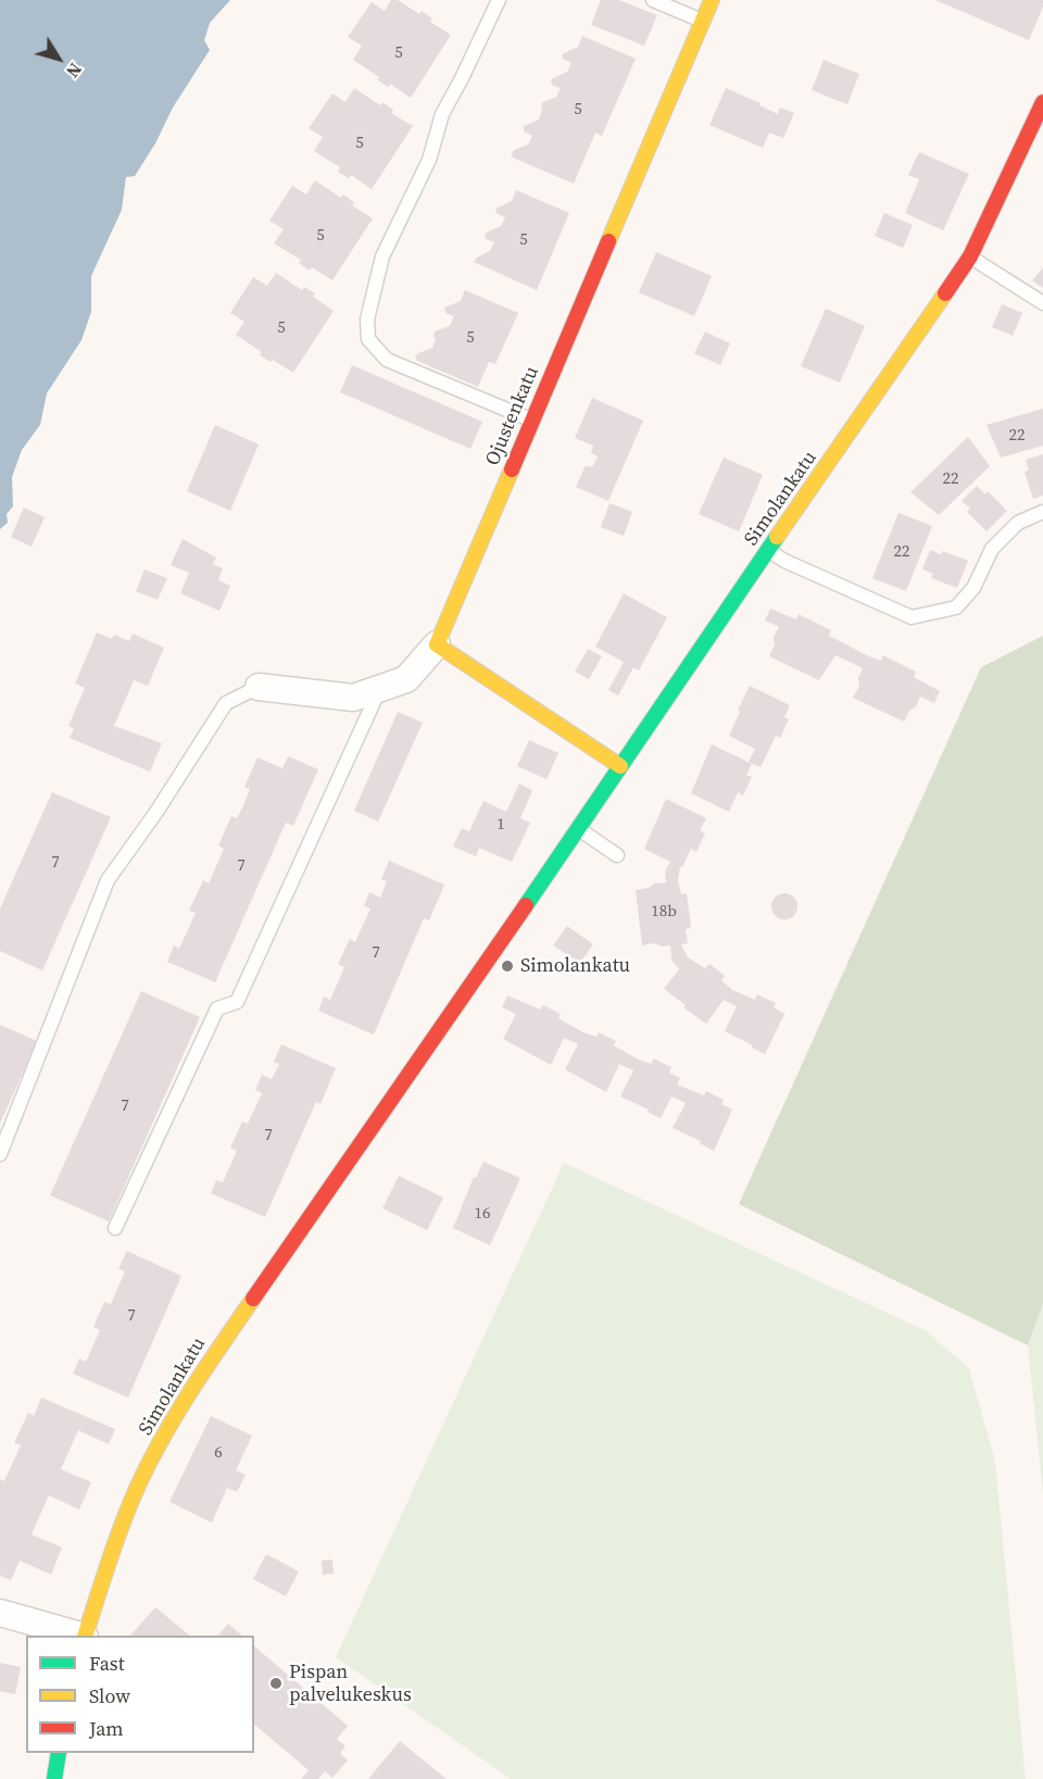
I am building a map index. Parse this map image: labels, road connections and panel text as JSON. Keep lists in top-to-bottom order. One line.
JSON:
{"streets":{"street":["Ojustenkatu","Simolankatu"]},"places":["Simolankatu","Pispan palvelukeskus"],"house_numbers":["5","5","5","5","5","5","5","22","22","22","1","7","7","18b","7","7","7","16","7","6"],"legend":["Fast","Slow","Jam"],"north":"bottom right"}
